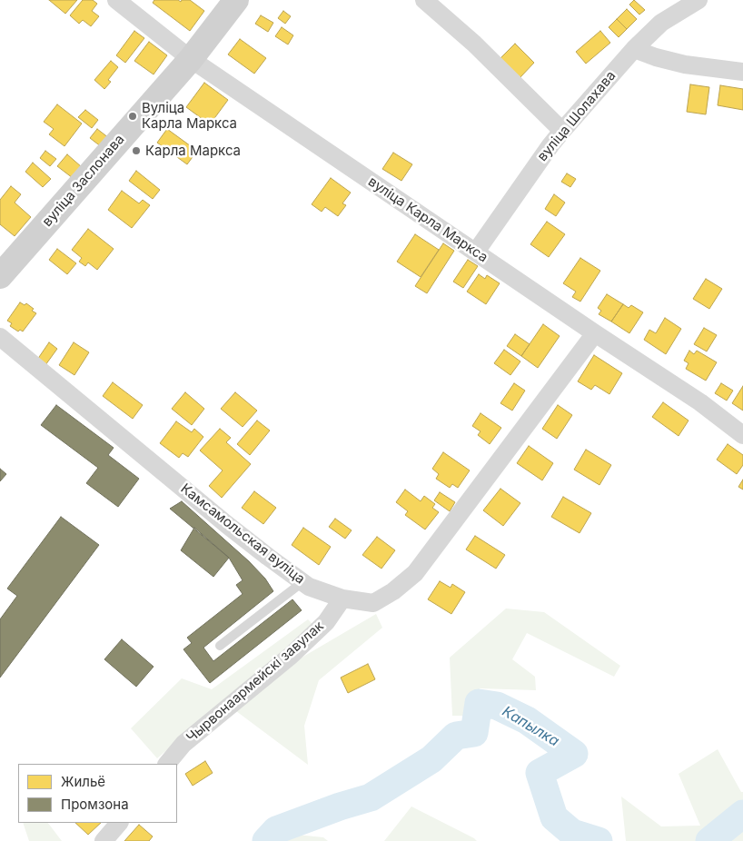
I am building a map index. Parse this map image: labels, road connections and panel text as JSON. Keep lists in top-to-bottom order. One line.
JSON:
{"streets":{"street":["вуліца Шолахава","вуліца Заслонава","вуліца Карла Маркса","Камсамольская вуліца","Чырвонаармейскі завулак"]},"crossings":[["вуліца Шолахава","вуліца Карла Маркса"],["вуліца Заслонава","вуліца Карла Маркса"],["вуліца Карла Маркса","Камсамольская вуліца"],["Камсамольская вуліца","Чырвонаармейскі завулак"]],"water":["Капылка"],"places":["Вуліца Карла Маркса","Карла Маркса"],"legend":["Жильё","Промзона"]}
